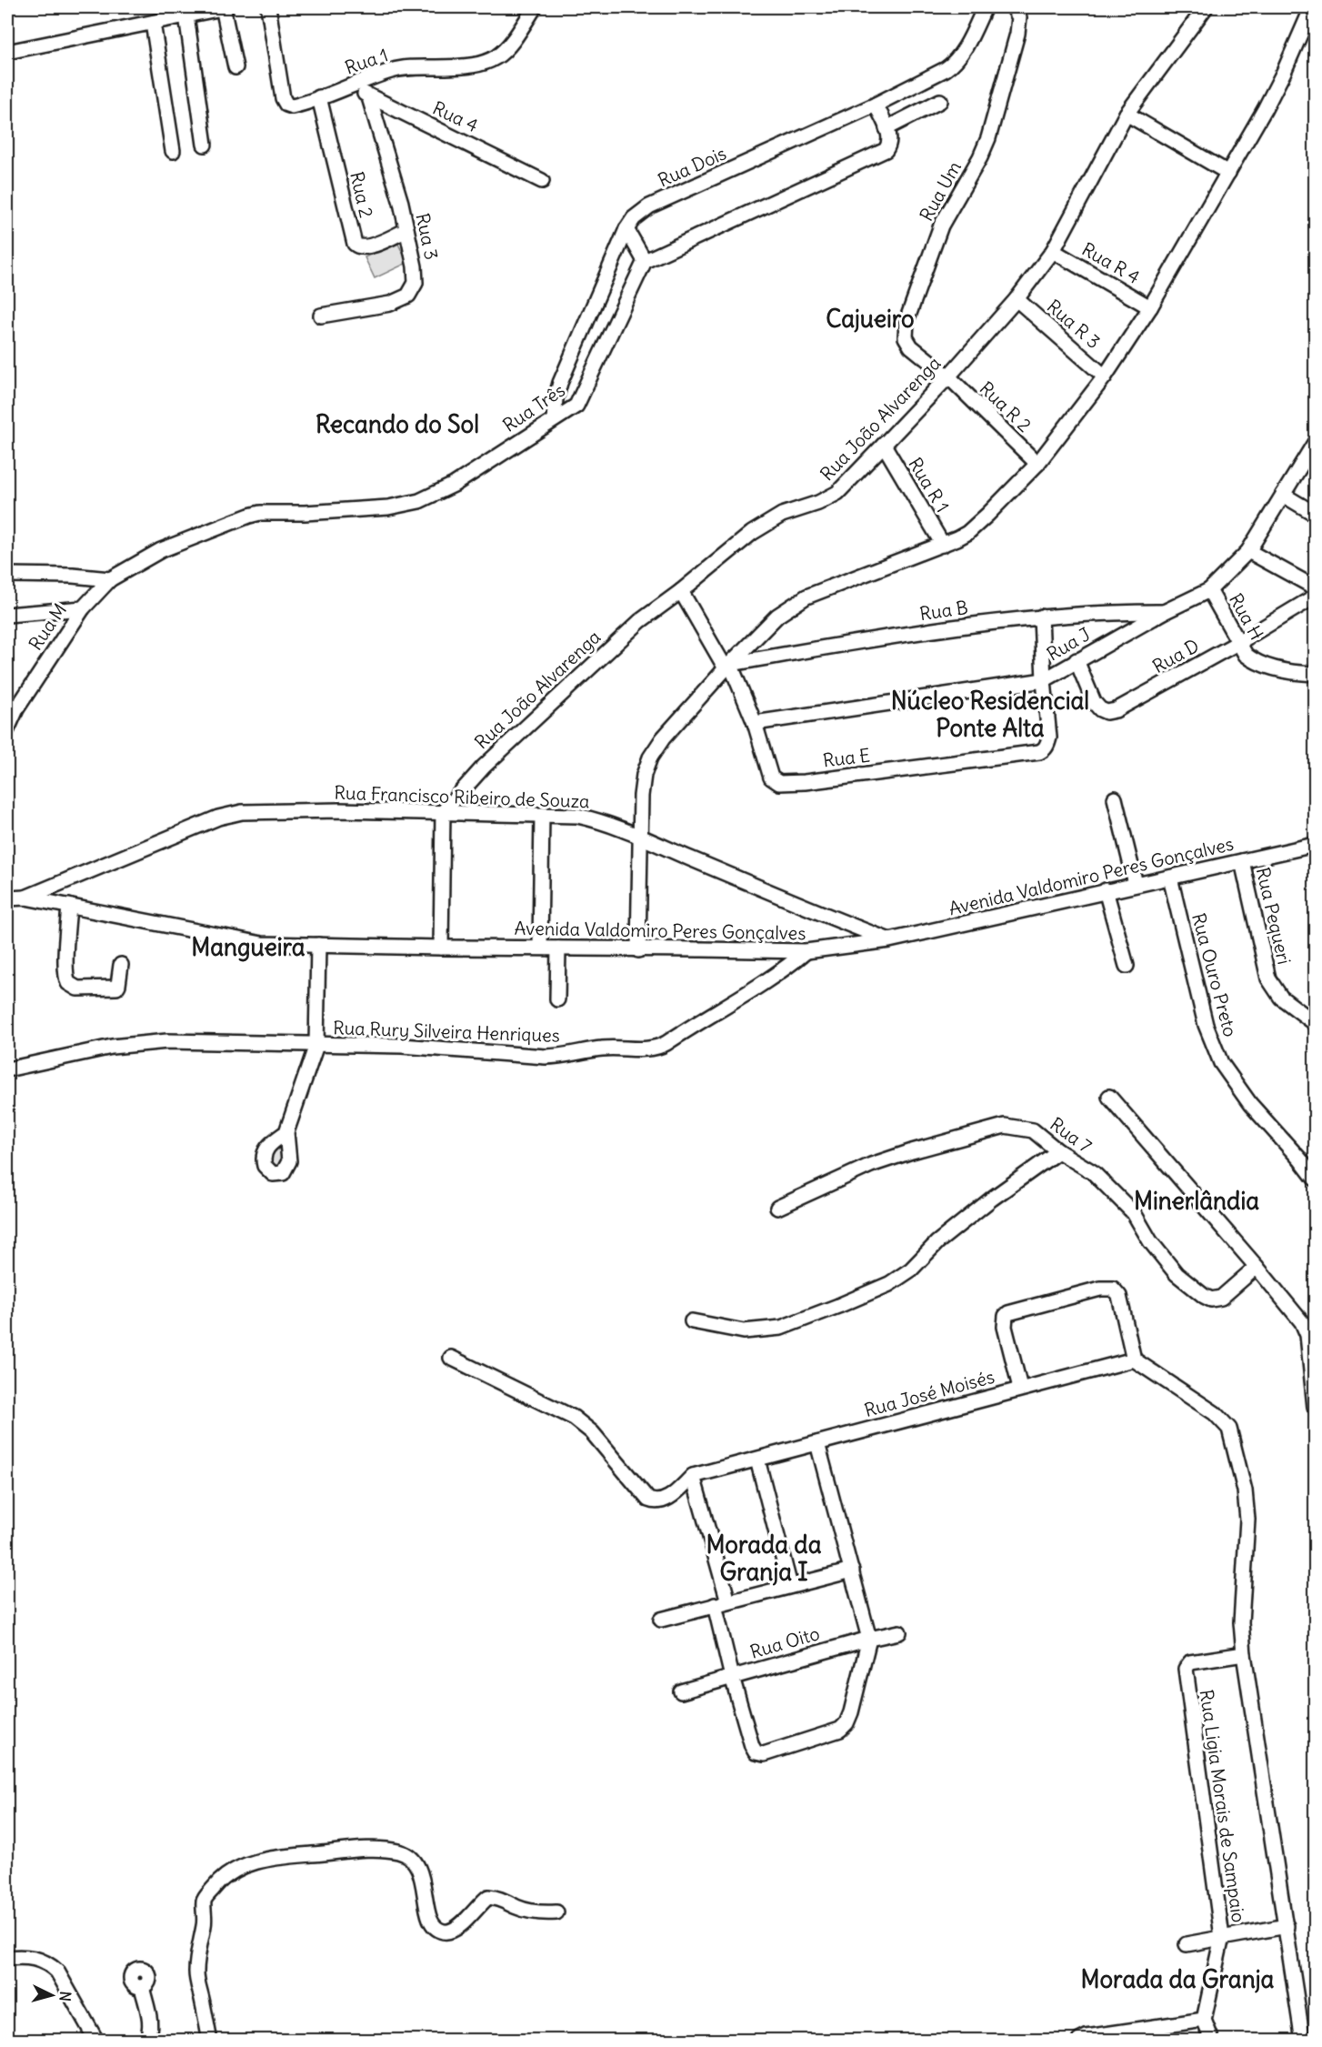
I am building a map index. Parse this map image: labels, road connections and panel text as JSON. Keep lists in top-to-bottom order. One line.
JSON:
{"streets":{"street":["Rua 1","Rua 4","Rua Dois","Rua Um","Rua 2","Rua 3","Rua R 4","Rua R 3","Rua R 2","Rua Três","Rua João Alvarenga","Rua R 1","Rua B","Rua H","Rua M","Rua J","Rua D","Rua E","Rua Francisco Ribeiro de Souza","Avenida Valdomiro Peres Gonçalves","Rua Pequeri","Rua Ouro Preto","Rua Rury Silveira Henriques","Rua 7","Rua José Moisés","Rua Oito","Rua Ligia Morais de Sampaio"]},"crossings":[["Rua 1","Rua 4"],["Rua 1","Rua 2"],["Rua 4","Rua 3"],["Rua Dois","Rua Três"],["Rua Um","Rua R 2"],["Rua Um","Rua João Alvarenga"],["Rua 2","Rua 3"],["Rua R 4","Rua João Alvarenga"],["Rua R 3","Rua João Alvarenga"],["Rua R 2","Rua João Alvarenga"],["Rua Três","Rua M"],["Rua João Alvarenga","Rua R 1"],["Rua João Alvarenga","Rua E"],["Rua João Alvarenga","Rua Francisco Ribeiro de Souza"],["Rua B","Rua J"],["Rua B","Rua E"],["Rua H","Rua J"],["Rua H","Rua D"],["Rua J","Rua D"],["Rua J","Rua E"],["Rua Francisco Ribeiro de Souza","Avenida Valdomiro Peres Gonçalves"],["Avenida Valdomiro Peres Gonçalves","Rua Pequeri"],["Avenida Valdomiro Peres Gonçalves","Rua Ouro Preto"],["Avenida Valdomiro Peres Gonçalves","Rua Rury Silveira Henriques"]],"districts":["Cajueiro","Recando do Sol","Núcleo Residencial Ponte Alta","Mangueira","Minerlândia","Morada da Granja I","Morada da Granja"],"north":"right"}
